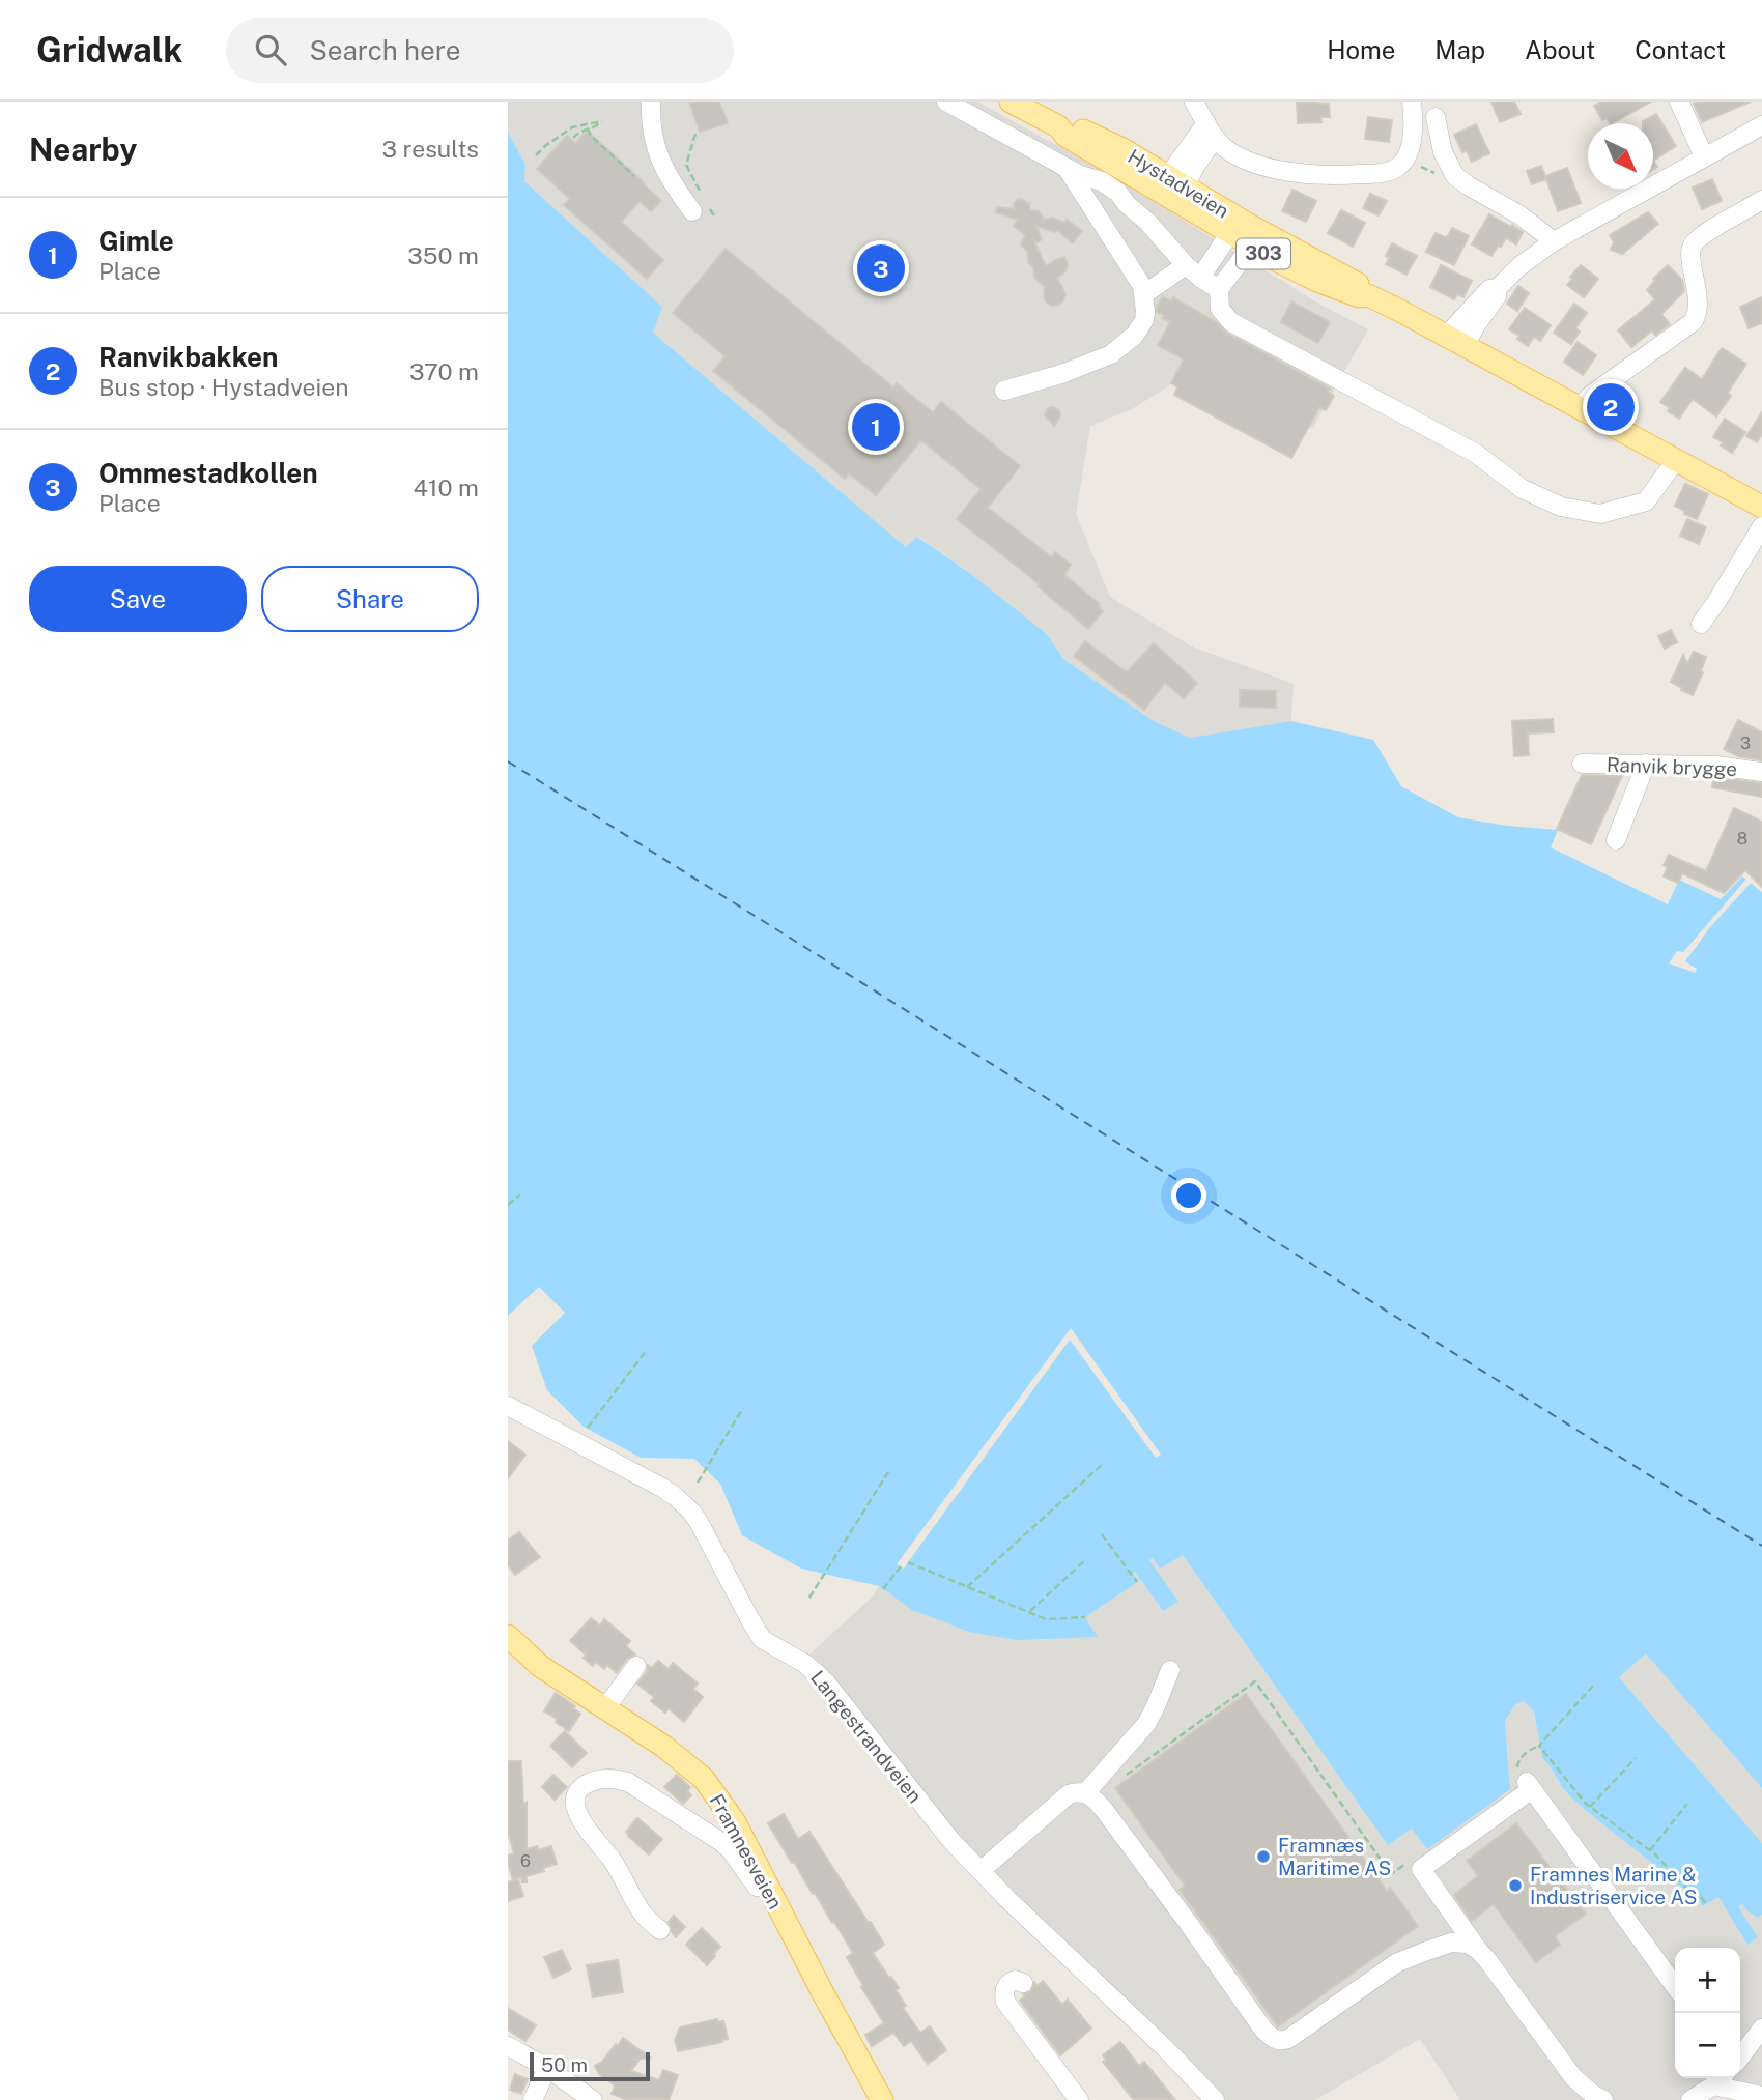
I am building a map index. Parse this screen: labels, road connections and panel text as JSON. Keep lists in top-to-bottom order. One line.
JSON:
{"streets":{"main road":["Hystadveien","303","Framnesveien"],"street":["Ranvik brygge","Langestrandveien"]},"places":["Framnæs Maritime AS","Framnes Marine & Industriservice AS"],"house_numbers":["3","8","6"],"scale_bar":"50 m","north":"bottom right","page":{"header":"Gridwalk","search":"Search here","nav":["Home","Map","About","Contact"],"heading":["Nearby","3 results"],"list":[{"mark":"1","name":"Gimle","note":"Place","value":"350 m"},{"mark":"2","name":"Ranvikbakken","note":"Bus stop · Hystadveien","value":"370 m"},{"mark":"3","name":"Ommestadkollen","note":"Place","value":"410 m"}],"pins":["3","2","1"],"buttons":["Save","Share"],"map_buttons":["+","−"],"scale":"50 m"}}
